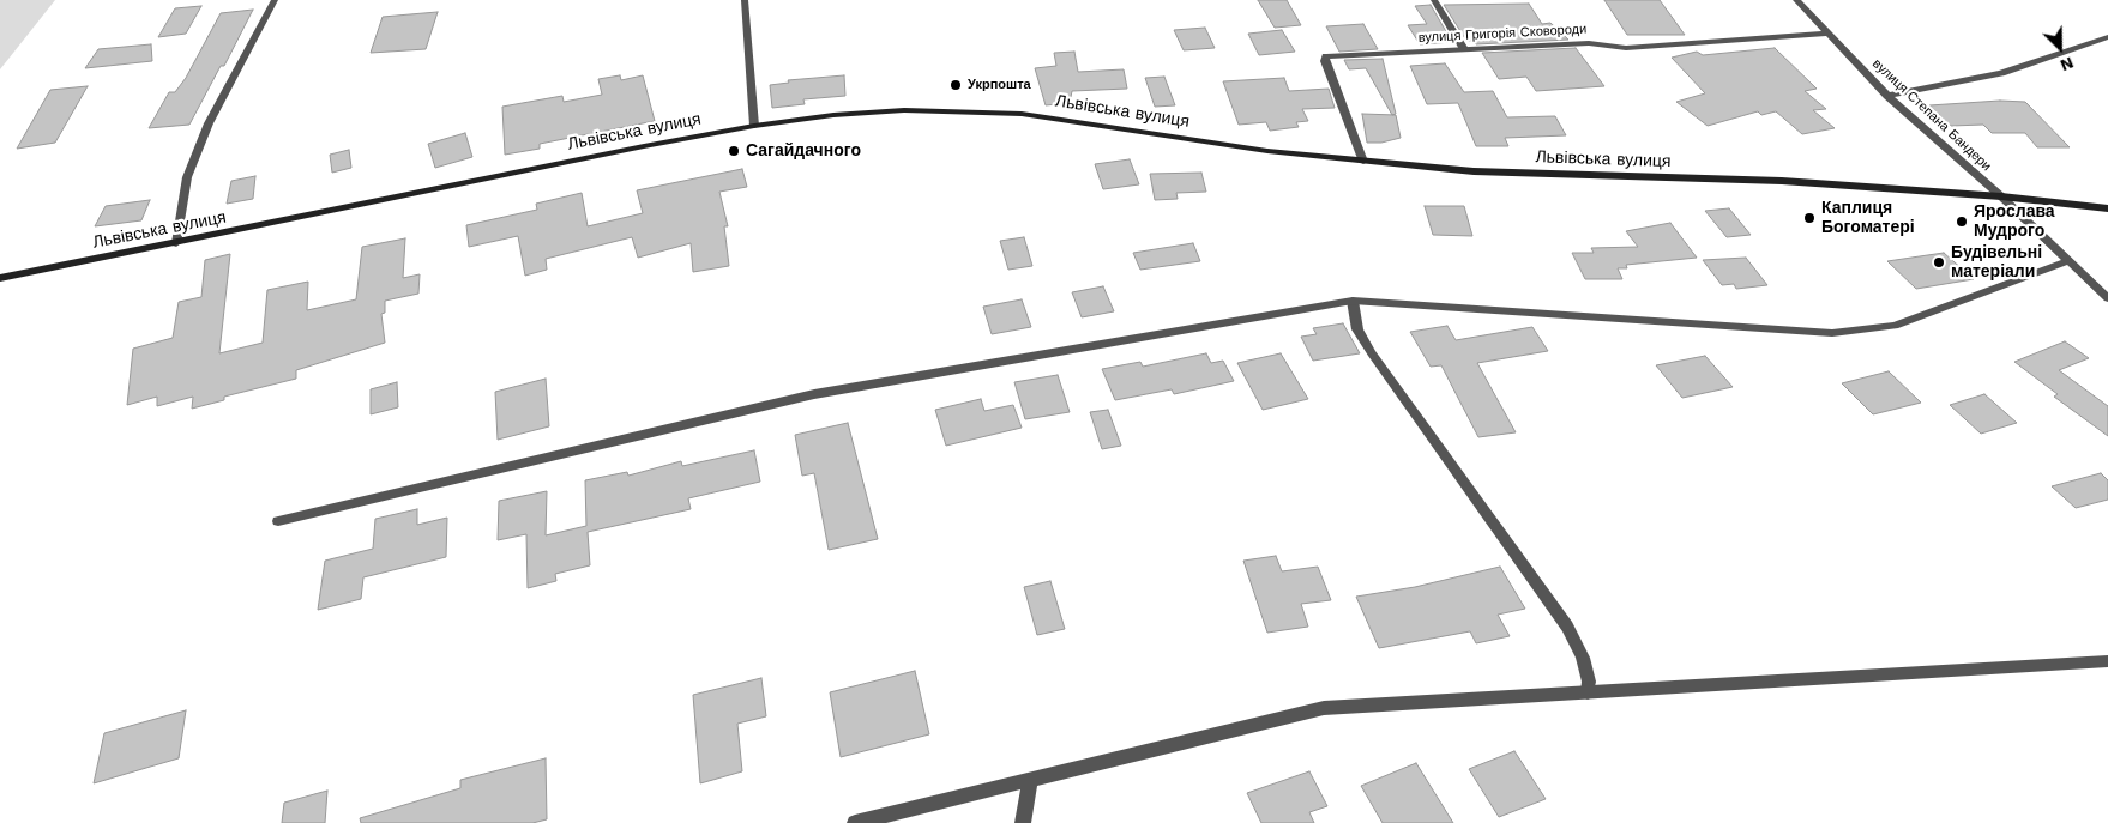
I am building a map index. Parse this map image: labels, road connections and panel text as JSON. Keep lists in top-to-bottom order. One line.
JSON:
{"streets":{"main road":["Львівська вулиця"],"street":["вулиця Григорія Сковороди","вулиця Степана Бандери"]},"crossings":[["вулиця Григорія Сковороди","Львівська вулиця"],["вулиця Григорія Сковороди","вулиця Степана Бандери"],["Львівська вулиця","вулиця Степана Бандери"]],"places":["Укрпошта","Сагайдачного","Каплиця Богоматері","Ярослава Мудрого","Будівельні матеріали"],"north":"bottom right"}
